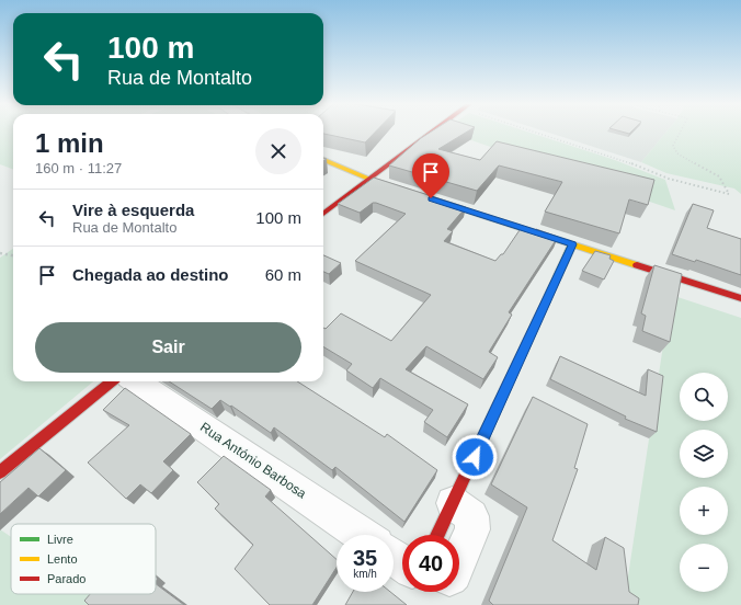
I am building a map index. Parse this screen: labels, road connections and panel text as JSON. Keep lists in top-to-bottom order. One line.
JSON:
{"streets":{"street":["Rua António Barbosa"]},"legend":["Livre","Lento","Parado"],"page":{"turn":["100 m","Rua de Montalto"],"heading":["1 min","160 m · 11:27"],"list":[{"name":"Vire à esquerda","note":"Rua de Montalto","value":"100 m"},{"name":"Chegada ao destino","value":"60 m"}],"buttons":"Sair","map_buttons":["+","−"],"speed":"35 km/h","limit":"40"}}
